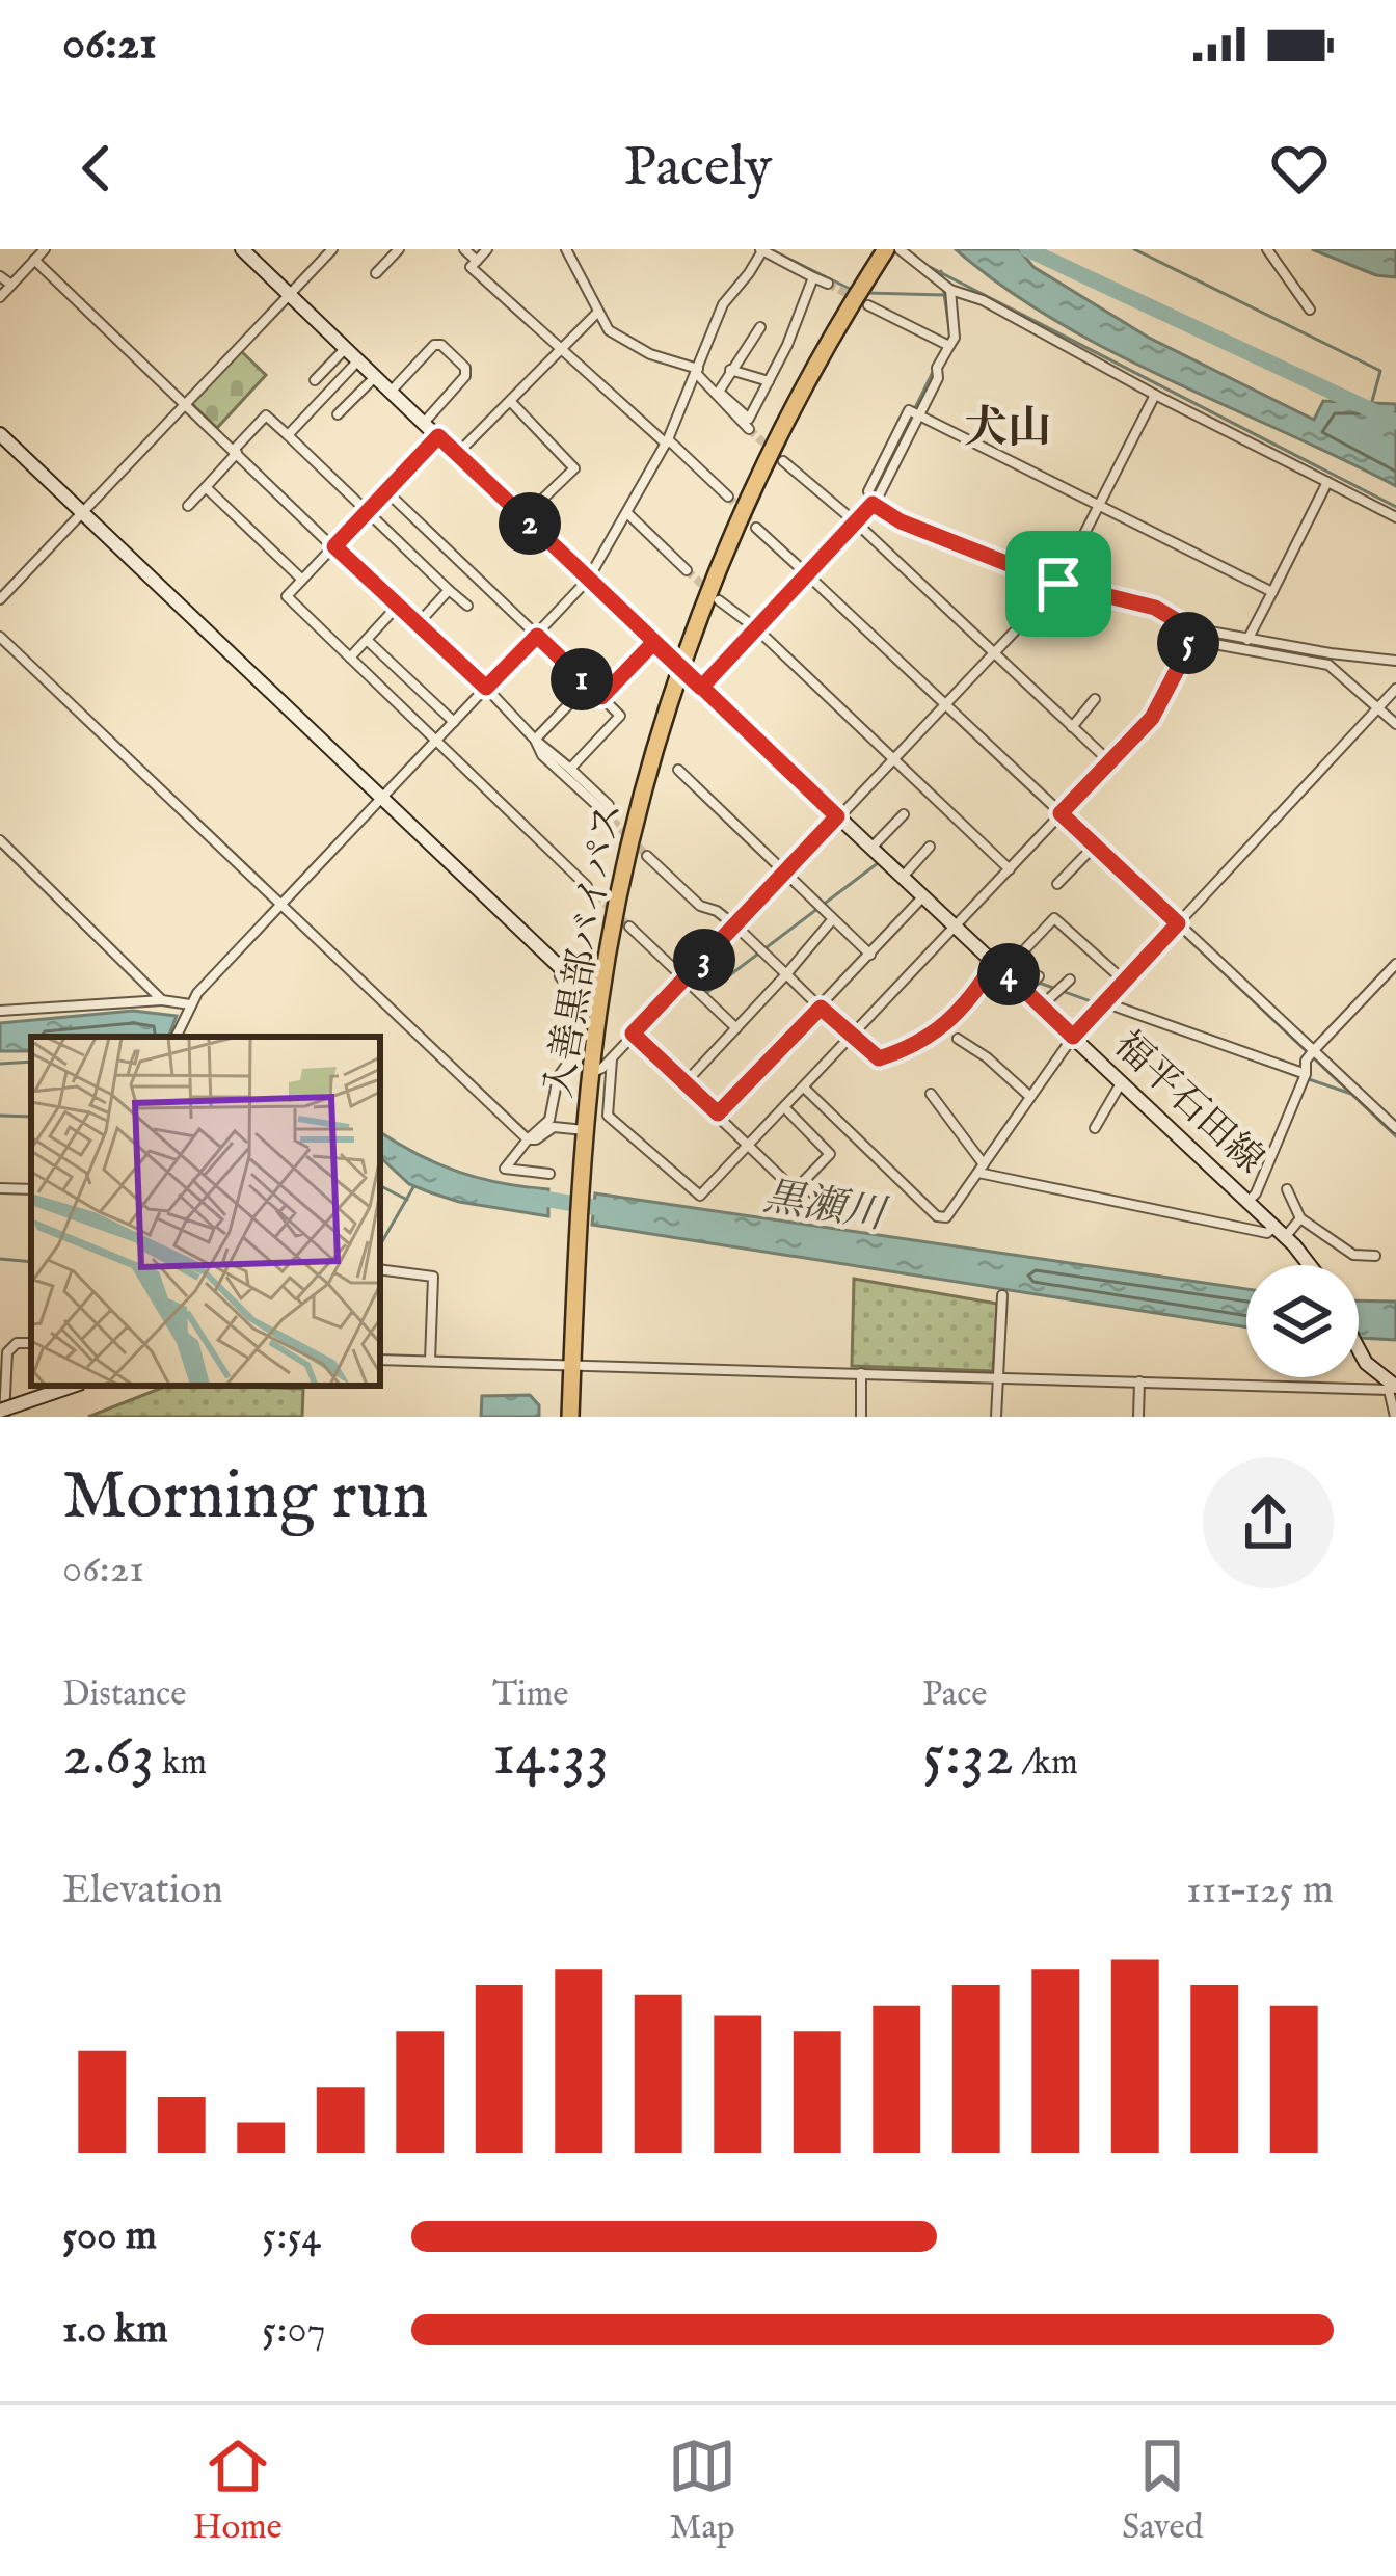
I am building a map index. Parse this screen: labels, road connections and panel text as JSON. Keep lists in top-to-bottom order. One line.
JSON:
{"streets":{"highway":["入善黒部バイパス"],"main road":["福平石田線"]},"crossings":[["入善黒部バイパス","福平石田線"]],"districts":["犬山"],"water":["黒瀬川"],"page":{"status":"06:21","header":"Pacely","pins":["2","5","1","3","4"],"heading":["Morning run","06:21"],"stats":[["Distance","2.63 km"],["Time","14:33"],["Pace","5:32 /km"]],"chart":["Elevation","111–125 m"],"list":[{"name":"500 m","note":"5:54"},{"name":"1.0 km","note":"5:07"}],"tabs":["Home","Map","Saved"]}}
